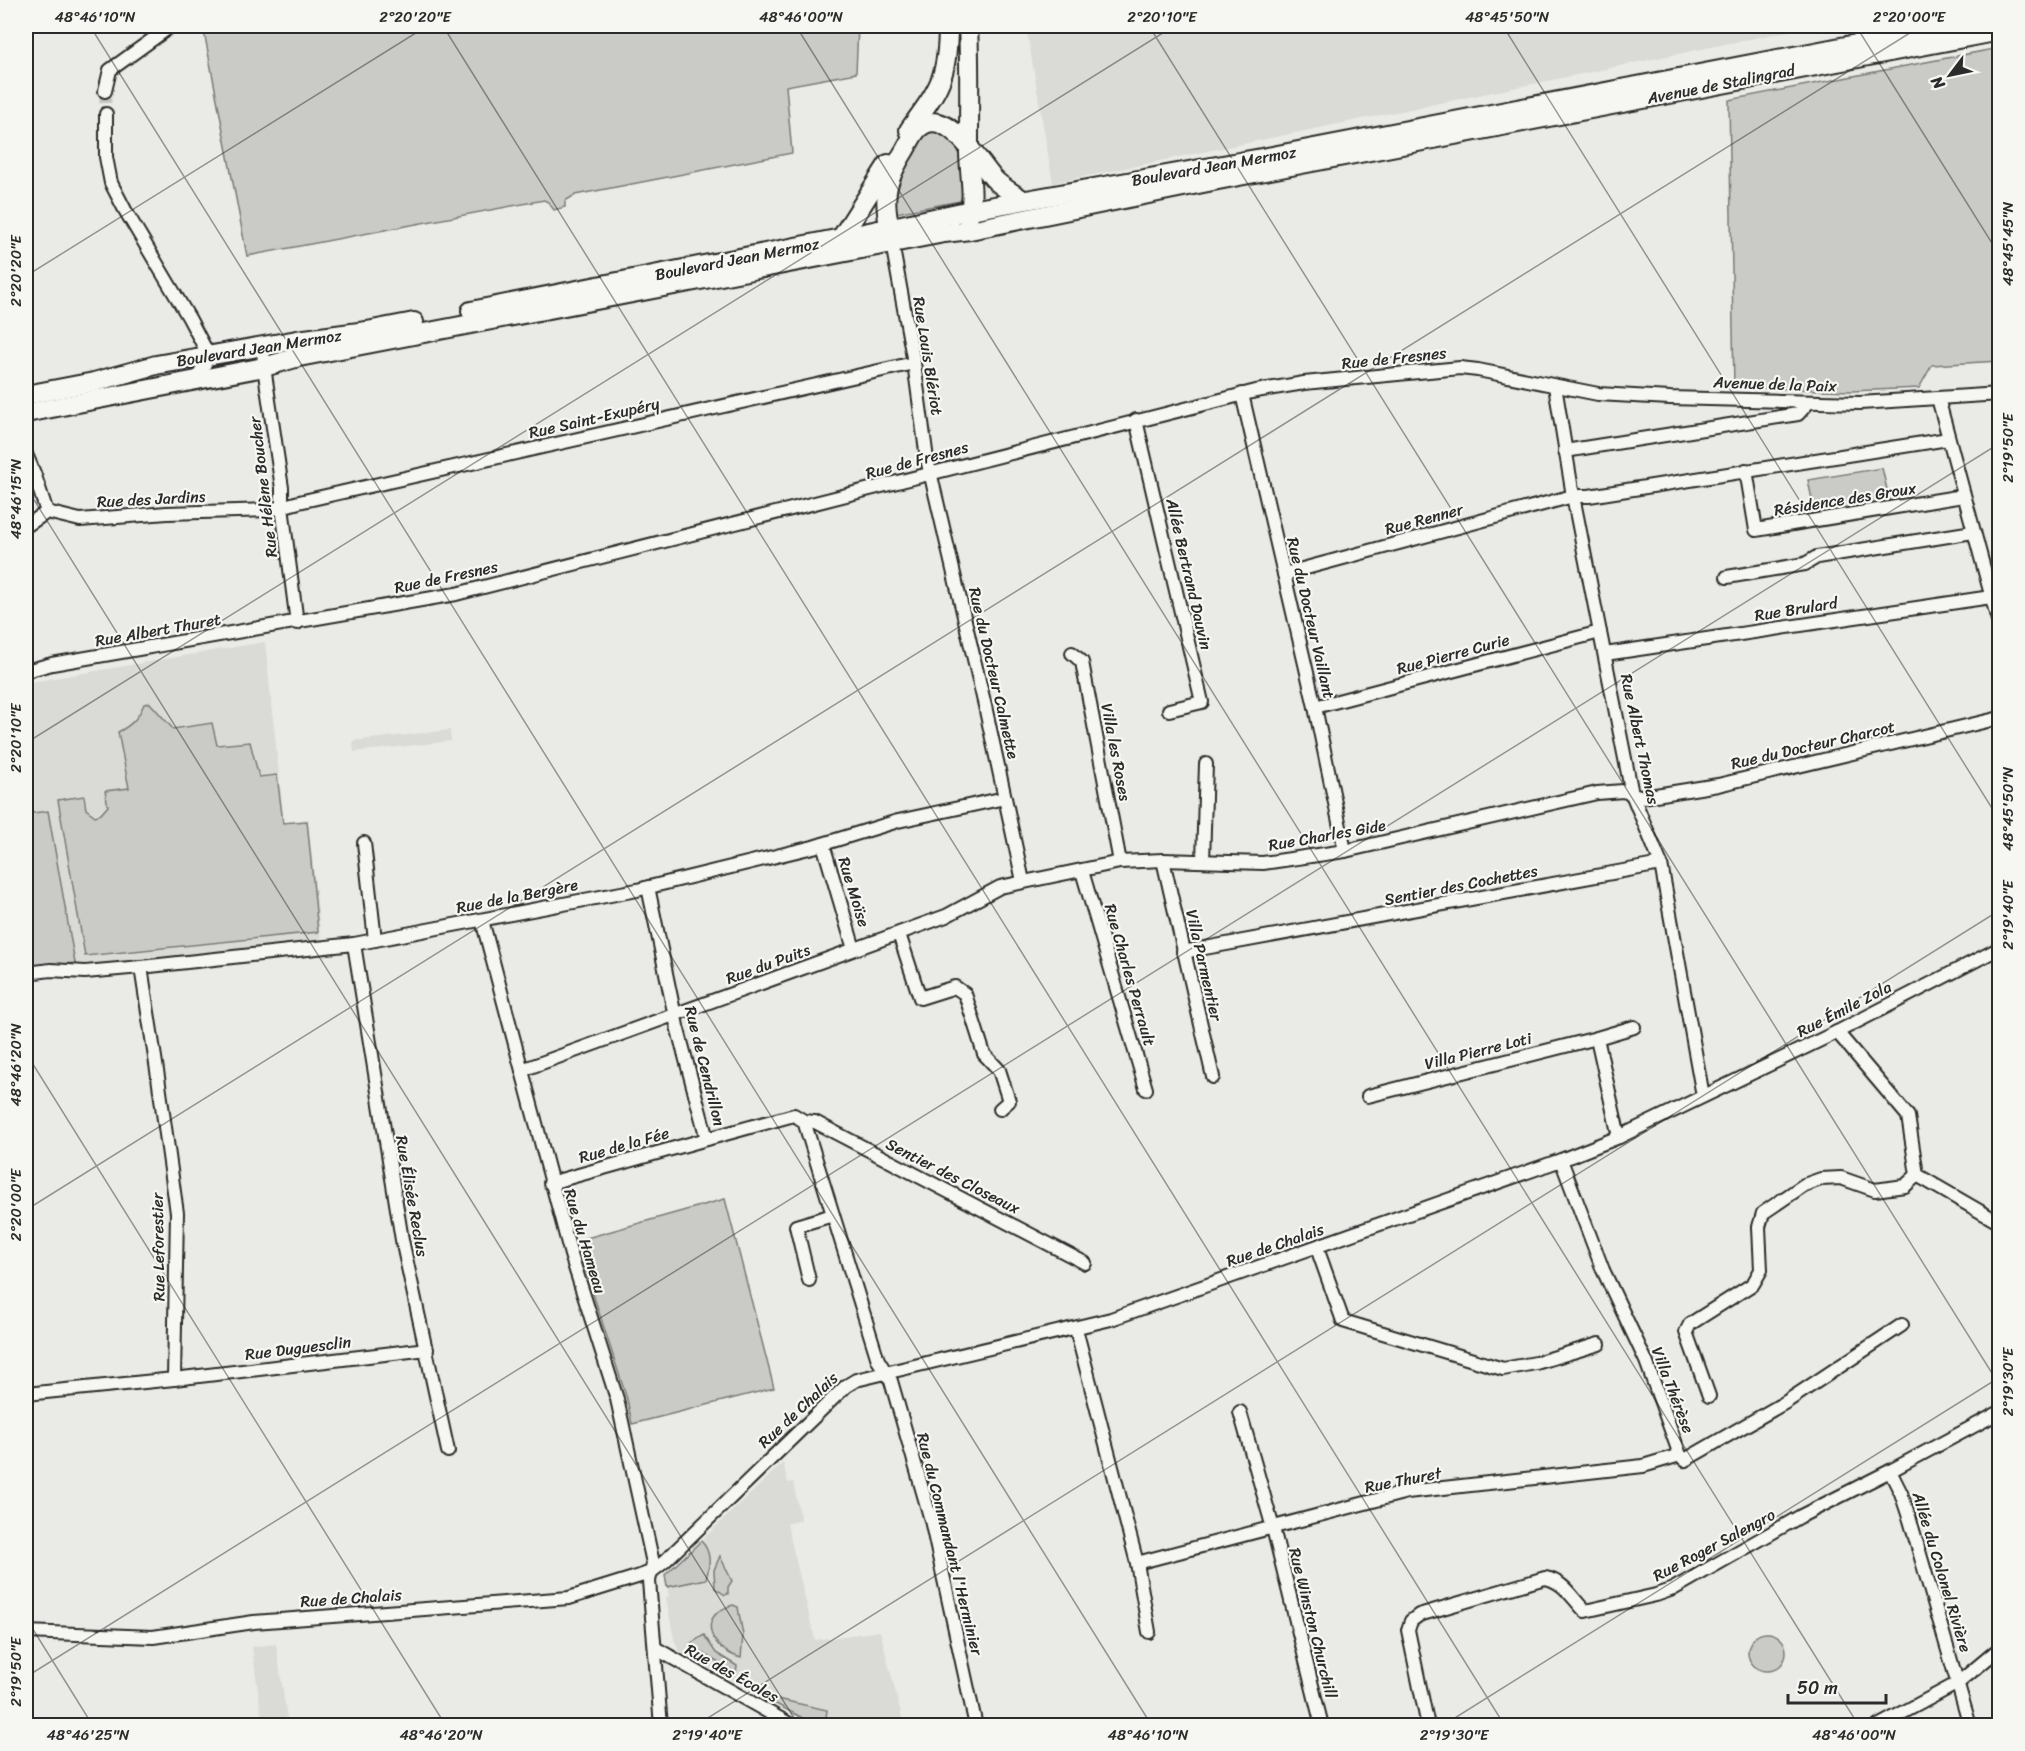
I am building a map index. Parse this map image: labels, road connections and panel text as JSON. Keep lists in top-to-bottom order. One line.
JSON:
{"streets":{"main road":["Avenue de Stalingrad","Boulevard Jean Mermoz"],"street":["Rue Louis Blériot","Rue de Fresnes","Avenue de la Paix","Rue Saint-Exupéry","Rue Hélène Boucher","Rue des Jardins","Résidence des Groux","Rue Renner","Allée Bertrand Dauvin","Rue Brulard","Rue du Docteur Vaillant","Rue Albert Thuret","Rue Pierre Curie","Rue du Docteur Calmette","Rue Albert Thomas","Rue du Docteur Charcot","Villa les Roses","Rue Charles Gide","Sentier des Cochettes","Rue Moïse","Rue de la Bergère","Rue du Puits","Villa Parmentier","Rue Charles Perrault","Rue Émile Zola","Villa Pierre Loti","Rue de Cendrillon","Rue de la Fée","Sentier des Closeaux","Rue Élisée Reclus","Rue du Hameau","Rue de Chalais","Rue Leforestier","Rue Duguesclin","Villa Thérèse","Rue Thuret","Rue du Commandant l'Herminier","Rue Roger Salengro","Allée du Colonel Rivière","Rue Winston Churchill","Rue des Écoles"]},"crossings":[["Avenue de Stalingrad","Boulevard Jean Mermoz"],["Boulevard Jean Mermoz","Rue Louis Blériot"],["Boulevard Jean Mermoz","Rue Hélène Boucher"],["Rue Louis Blériot","Rue de Fresnes"],["Rue Louis Blériot","Rue Saint-Exupéry"],["Rue Louis Blériot","Rue du Docteur Calmette"],["Rue de Fresnes","Avenue de la Paix"],["Rue de Fresnes","Rue Hélène Boucher"],["Rue de Fresnes","Allée Bertrand Dauvin"],["Rue de Fresnes","Rue du Docteur Vaillant"],["Rue de Fresnes","Rue Albert Thuret"],["Rue de Fresnes","Rue du Docteur Calmette"],["Rue de Fresnes","Rue Albert Thomas"],["Avenue de la Paix","Rue Albert Thomas"],["Rue Saint-Exupéry","Rue Hélène Boucher"],["Rue Saint-Exupéry","Rue des Jardins"],["Rue Hélène Boucher","Rue des Jardins"],["Rue Hélène Boucher","Rue Albert Thuret"],["Rue Renner","Rue du Docteur Vaillant"],["Rue Renner","Rue Albert Thomas"],["Rue Brulard","Rue Albert Thomas"],["Rue du Docteur Vaillant","Rue Pierre Curie"],["Rue du Docteur Vaillant","Rue Charles Gide"],["Rue Pierre Curie","Rue Albert Thomas"],["Rue du Docteur Calmette","Rue Charles Gide"],["Rue du Docteur Calmette","Rue de la Bergère"],["Rue du Docteur Calmette","Rue du Puits"],["Rue Albert Thomas","Rue du Docteur Charcot"],["Rue Albert Thomas","Rue Charles Gide"],["Rue Albert Thomas","Sentier des Cochettes"],["Rue Albert Thomas","Rue Émile Zola"],["Rue Albert Thomas","Rue de Chalais"],["Rue du Docteur Charcot","Rue Charles Gide"],["Villa les Roses","Rue Charles Gide"],["Rue Charles Gide","Rue du Puits"],["Rue Charles Gide","Villa Parmentier"],["Rue Charles Gide","Rue Charles Perrault"],["Sentier des Cochettes","Villa Parmentier"],["Rue Moïse","Rue de la Bergère"],["Rue Moïse","Rue du Puits"],["Rue de la Bergère","Rue de Cendrillon"],["Rue de la Bergère","Rue Élisée Reclus"],["Rue de la Bergère","Rue du Hameau"],["Rue de la Bergère","Rue Leforestier"],["Rue du Puits","Rue de Cendrillon"],["Rue du Puits","Rue du Hameau"],["Rue Émile Zola","Rue de Chalais"],["Rue de Cendrillon","Rue de la Fée"],["Rue de Cendrillon","Sentier des Closeaux"],["Rue de la Fée","Rue du Hameau"],["Rue Élisée Reclus","Rue Duguesclin"],["Rue du Hameau","Rue de Chalais"],["Rue du Hameau","Rue des Écoles"],["Rue de Chalais","Villa Thérèse"],["Rue de Chalais","Rue du Commandant l'Herminier"],["Rue Leforestier","Rue Duguesclin"],["Villa Thérèse","Rue Thuret"],["Rue Thuret","Rue Winston Churchill"],["Rue Roger Salengro","Allée du Colonel Rivière"]],"scale_bar":"50 m","north":"bottom left","coordinates":["48°46'10\"N","2°20'20\"E","48°46'00\"N","2°20'10\"E","48°45'50\"N","2°20'00\"E","48°45'45\"N","2°19'50\"E","48°46'15\"N","2°19'40\"E","48°46'20\"N","2°19'30\"E","48°46'25\"N"]}
